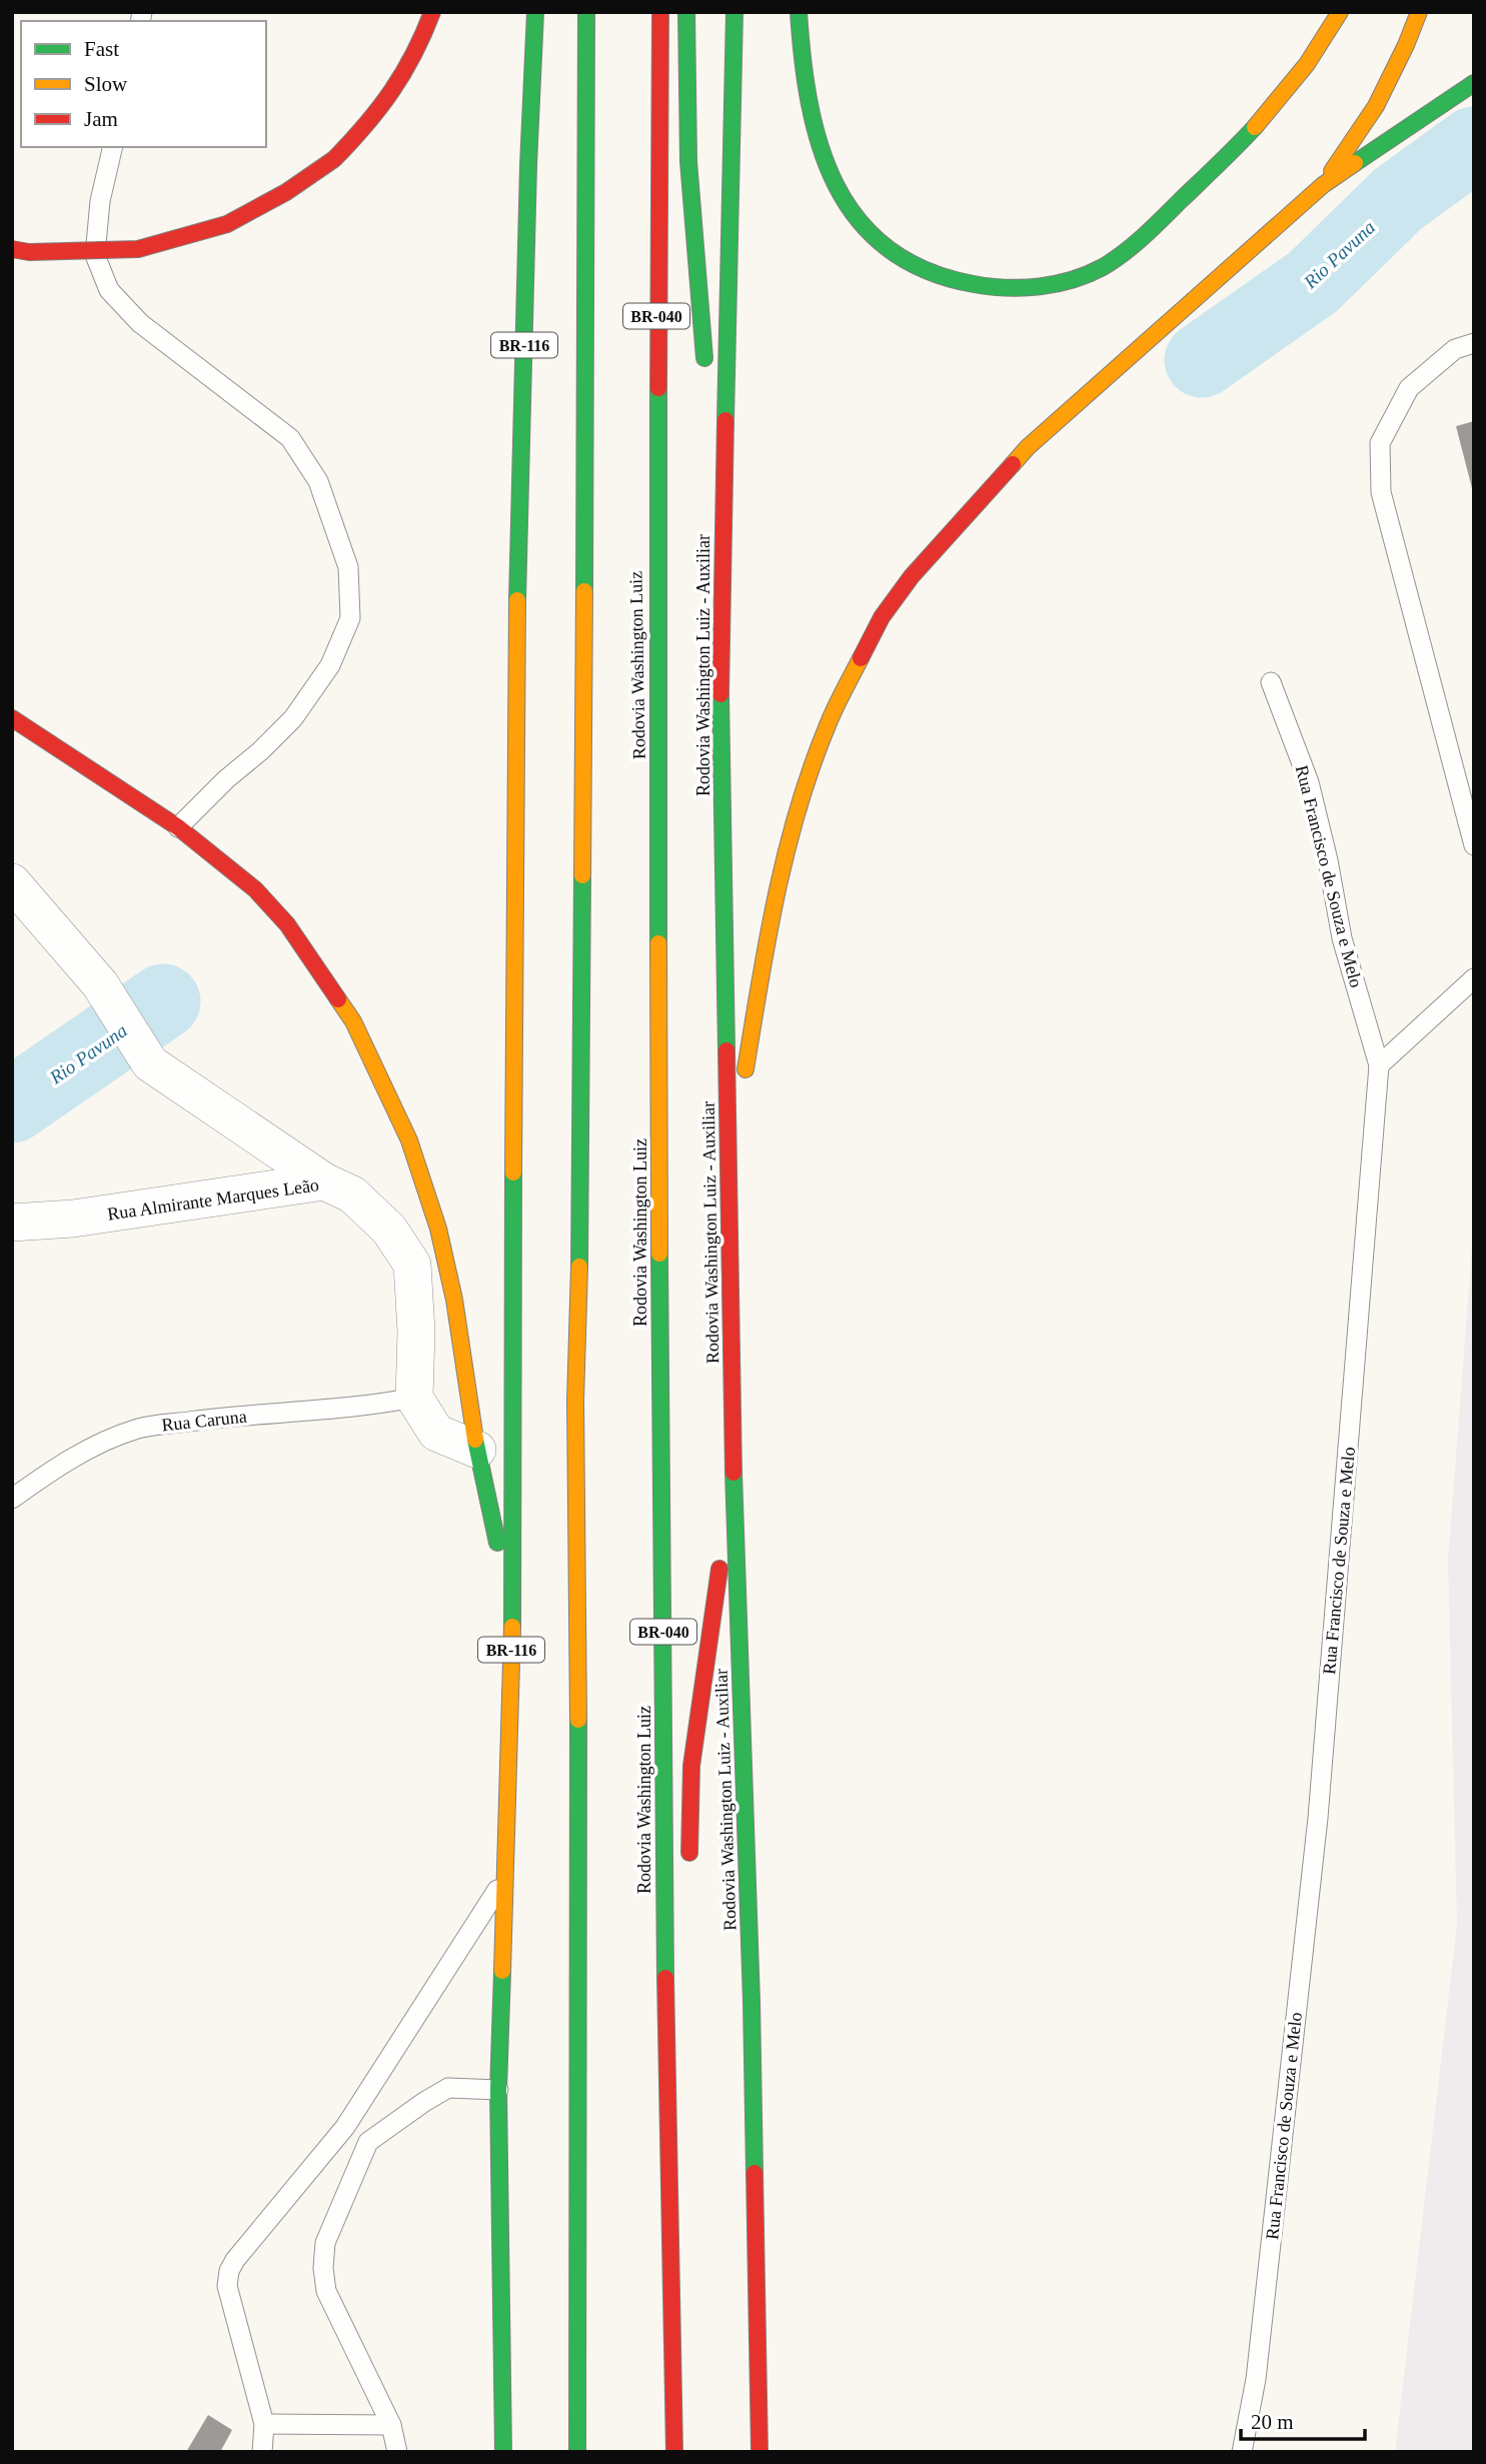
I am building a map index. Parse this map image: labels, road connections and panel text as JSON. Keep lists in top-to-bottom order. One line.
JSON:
{"streets":{"highway":["BR-040","BR-116","Rodovia Washington Luiz","Rodovia Washington Luiz - Auxiliar"],"street":["Rua Almirante Marques Leão"],"lane":["Rua Francisco de Souza e Melo","Rua Caruna"]},"crossings":[["Rua Almirante Marques Leão","Rua Caruna"]],"water":["Rio Pavuna"],"legend":["Fast","Slow","Jam"],"scale_bar":"20 m"}
